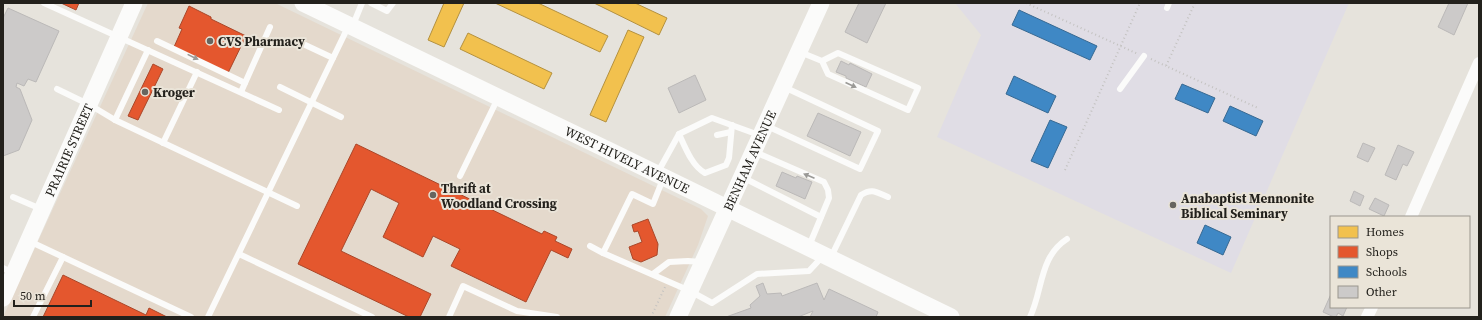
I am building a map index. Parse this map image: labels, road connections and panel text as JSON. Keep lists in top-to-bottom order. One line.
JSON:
{"streets":{"street":["PRAIRIE STREET","WEST HIVELY AVENUE","BENHAM AVENUE"]},"crossings":[["WEST HIVELY AVENUE","BENHAM AVENUE"]],"places":["CVS Pharmacy","Kroger","Thrift at Woodland Crossing","Anabaptist Mennonite Biblical Seminary"],"legend":["Homes","Shops","Schools","Other"],"scale_bar":"50 m"}
